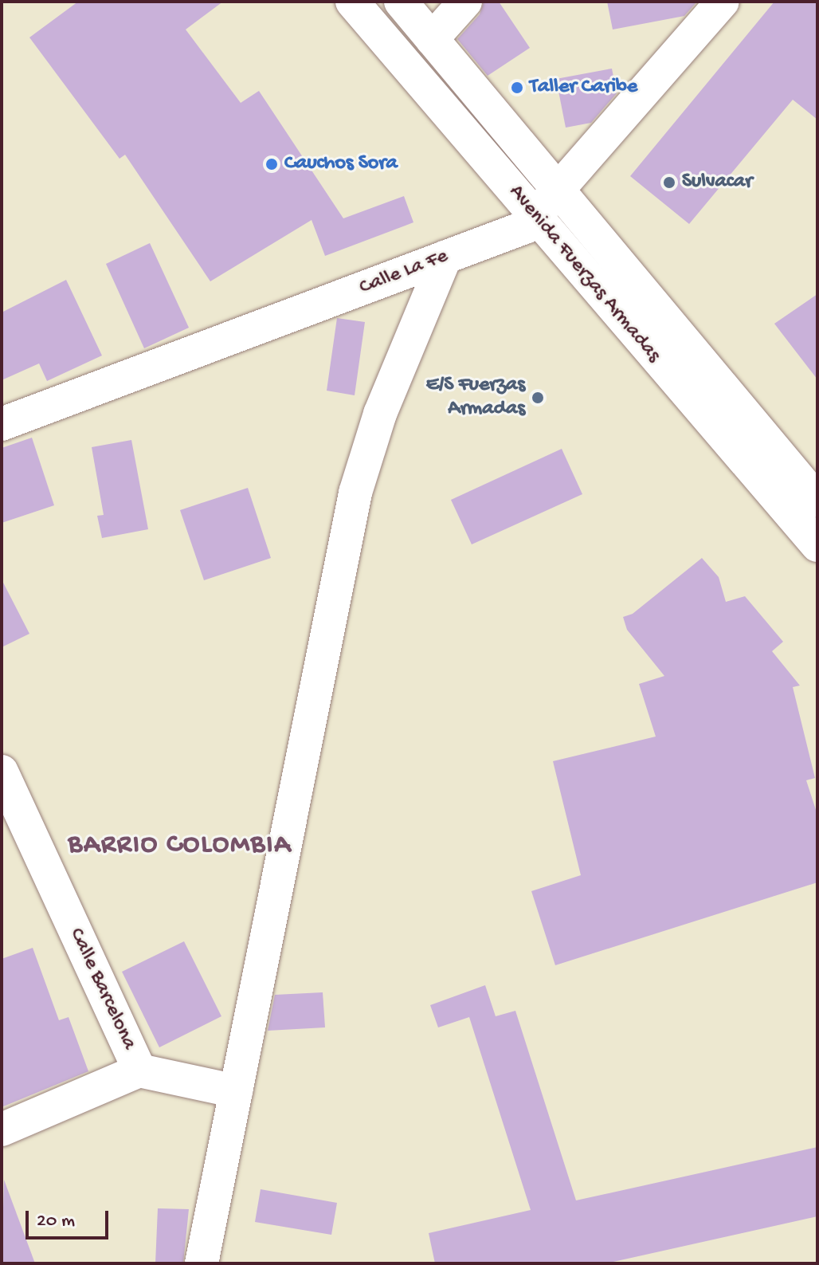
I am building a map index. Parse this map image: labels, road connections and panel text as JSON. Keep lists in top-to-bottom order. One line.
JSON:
{"streets":{"street":["Calle La Fe","Avenida Fuerzas Armadas","Calle Barcelona"]},"crossings":[["Calle La Fe","Avenida Fuerzas Armadas"]],"districts":["BARRIO COLOMBIA"],"places":["Taller Caribe","Cauchos Sora","Sulvacar","E/S Fuerzas Armadas"],"scale_bar":"20 m"}
